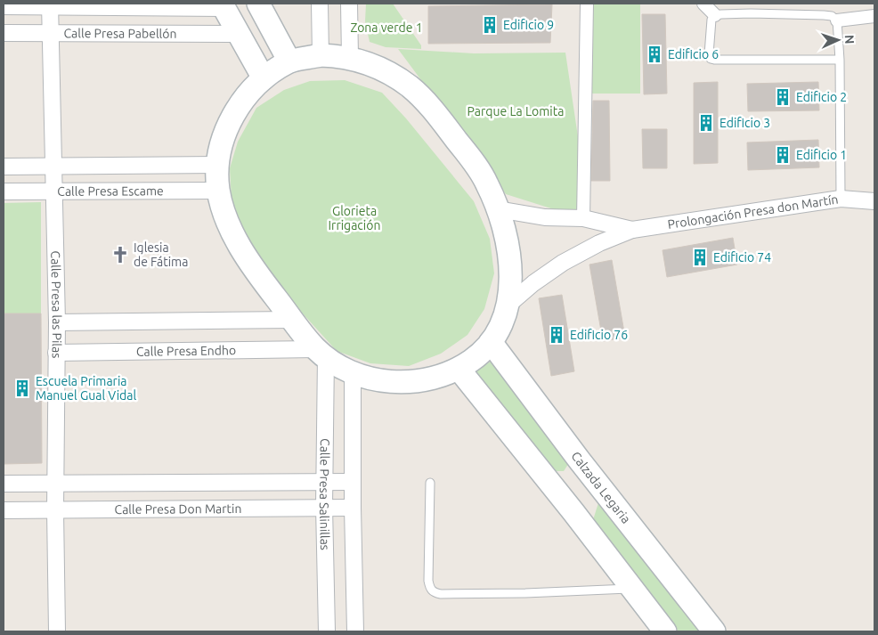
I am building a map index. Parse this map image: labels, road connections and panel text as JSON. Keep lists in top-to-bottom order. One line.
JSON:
{"streets":{"main road":["Calzada Legaria"],"street":["Calle Presa Pabellón","Calle Presa Escame","Prolongación Presa don Martín","Calle Presa las Pilas","Calle Presa Endho","Calle Presa Salinillas","Calle Presa Don Martin"]},"crossings":[["Calle Presa Pabellón","Calle Presa las Pilas"],["Calle Presa Escame","Calle Presa las Pilas"],["Calle Presa las Pilas","Calle Presa Endho"],["Calle Presa las Pilas","Calle Presa Don Martin"],["Calle Presa Endho","Calle Presa Salinillas"],["Calle Presa Salinillas","Calle Presa Don Martin"]],"parks":["Zona verde 1","Parque La Lomita","Glorieta Irrigación"],"places":{"building":["Edificio 9","Edificio 6","Edificio 2","Edificio 3","Edificio 1","Edificio 74","Edificio 76","Escuela Primaria Manuel Gual Vidal"],"church":["Iglesia de Fátima"]},"north":"right"}
